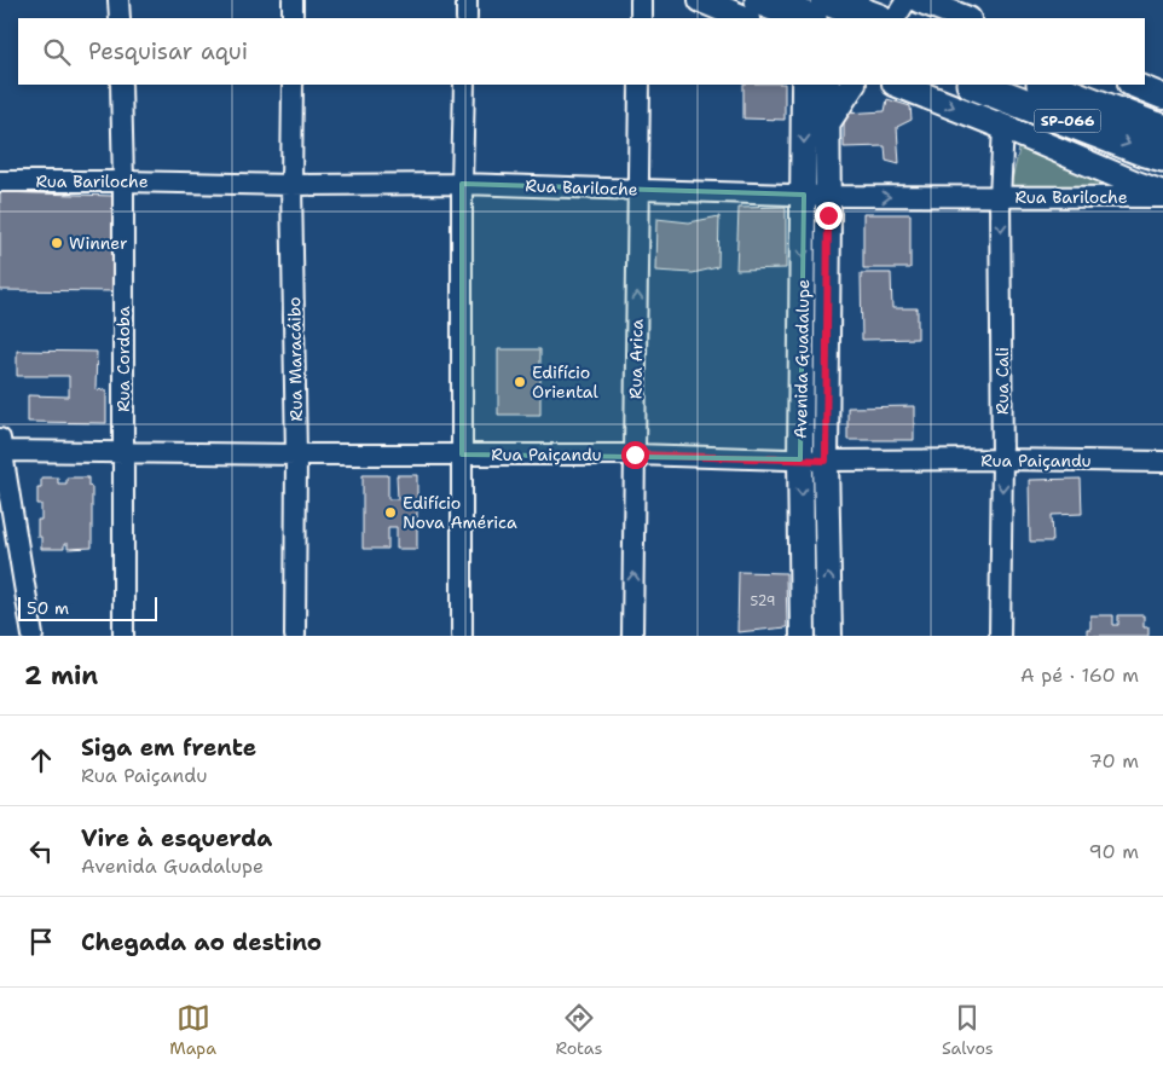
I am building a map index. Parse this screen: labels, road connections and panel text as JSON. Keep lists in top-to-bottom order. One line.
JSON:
{"streets":{"main road":["SP-066"],"street":["Rua Bariloche","Rua Cordoba","Rua Maracáibo","Rua Arica","Avenida Guadalupe","Rua Cali","Rua Paiçandu"]},"crossings":[["Rua Bariloche","Rua Cordoba"],["Rua Bariloche","Rua Maracáibo"],["Rua Bariloche","Rua Arica"],["Rua Bariloche","Avenida Guadalupe"],["Rua Bariloche","Rua Cali"],["Rua Cordoba","Rua Paiçandu"],["Rua Maracáibo","Rua Paiçandu"],["Rua Arica","Rua Paiçandu"],["Avenida Guadalupe","Rua Paiçandu"],["Rua Cali","Rua Paiçandu"]],"one_way":["Rua Cali"],"places":["Winner","Edifício Oriental","Edifício Nova América"],"house_numbers":["529"],"scale_bar":"50 m","page":{"search":"Pesquisar aqui","scale":"50 m","heading":["2 min","A pé · 160 m"],"list":[["Siga em frente","Rua Paiçandu","70 m"],["Vire à esquerda","Avenida Guadalupe","90 m"],"Chegada ao destino"],"nav":["Mapa","Rotas","Salvos"]}}
